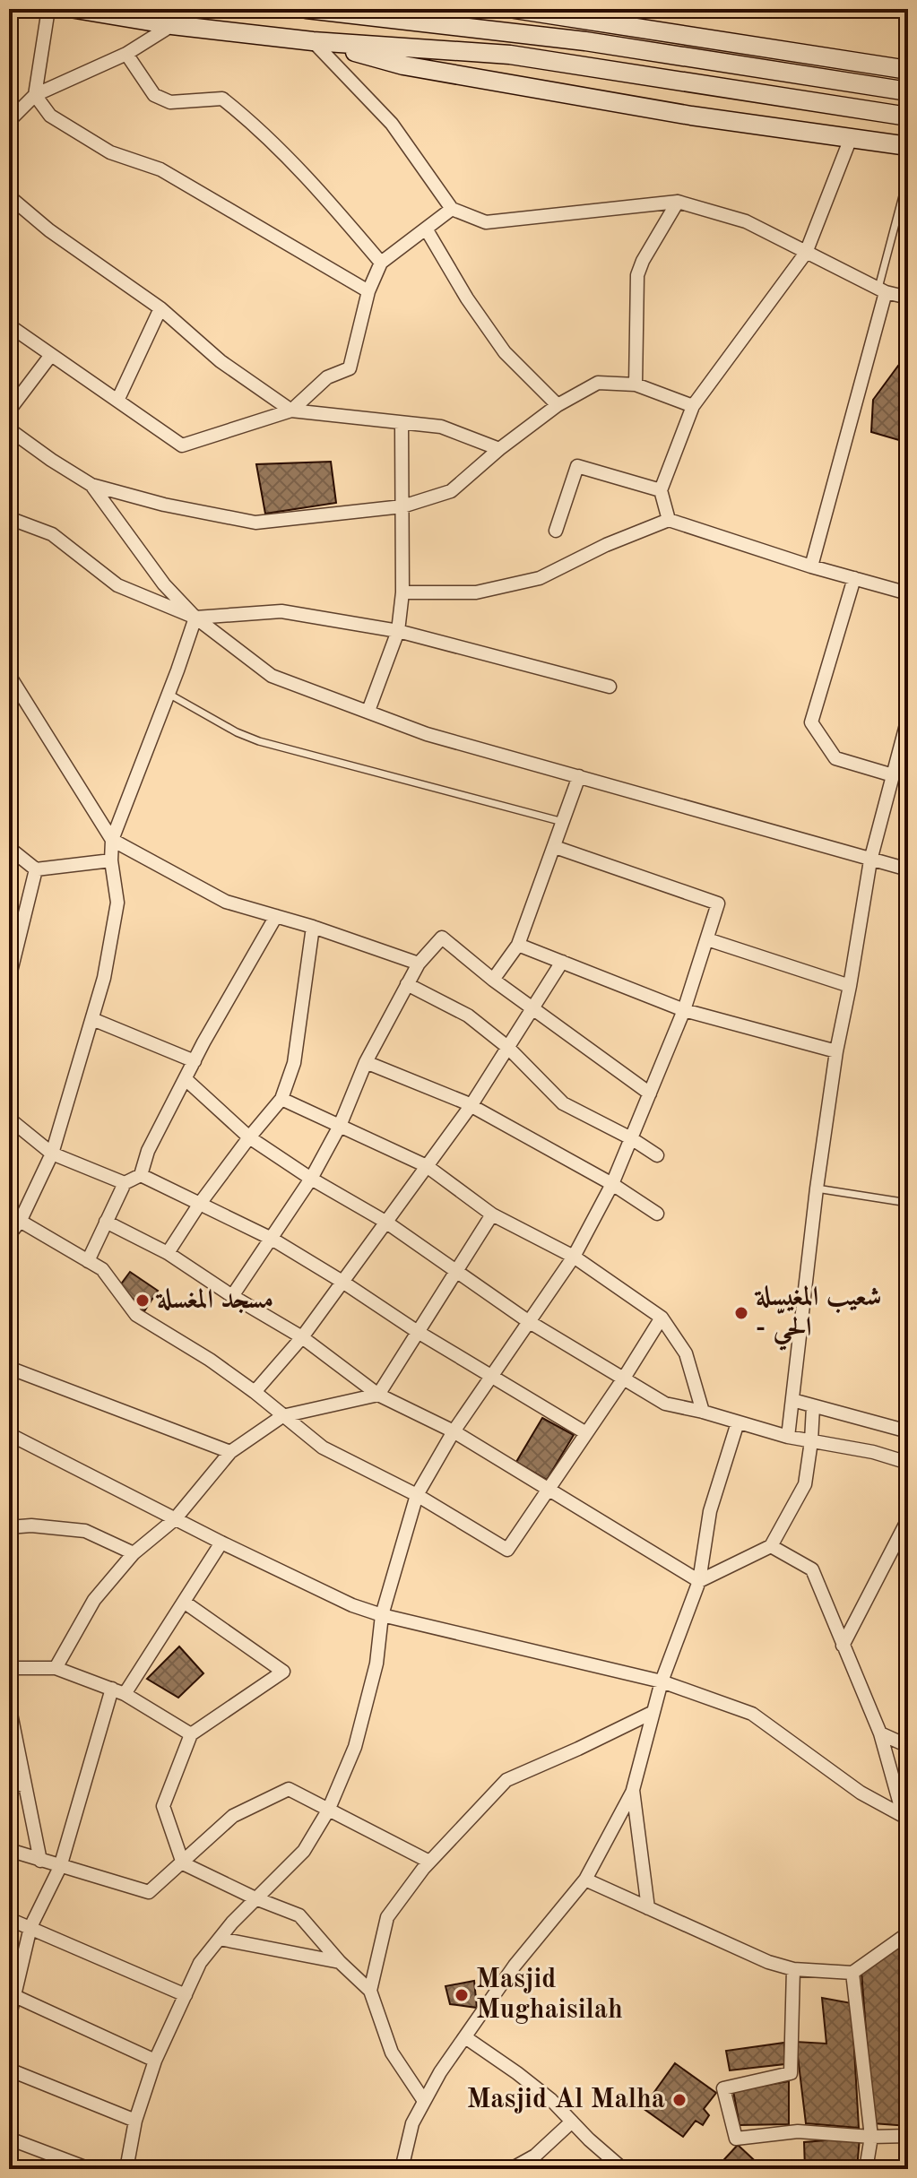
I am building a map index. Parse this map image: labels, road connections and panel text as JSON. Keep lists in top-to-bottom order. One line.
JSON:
{"places":["مسجد المغسلة","شعيب المغيسلة - الحيّ","Masjid Mughaisilah","Masjid Al Malha"]}
